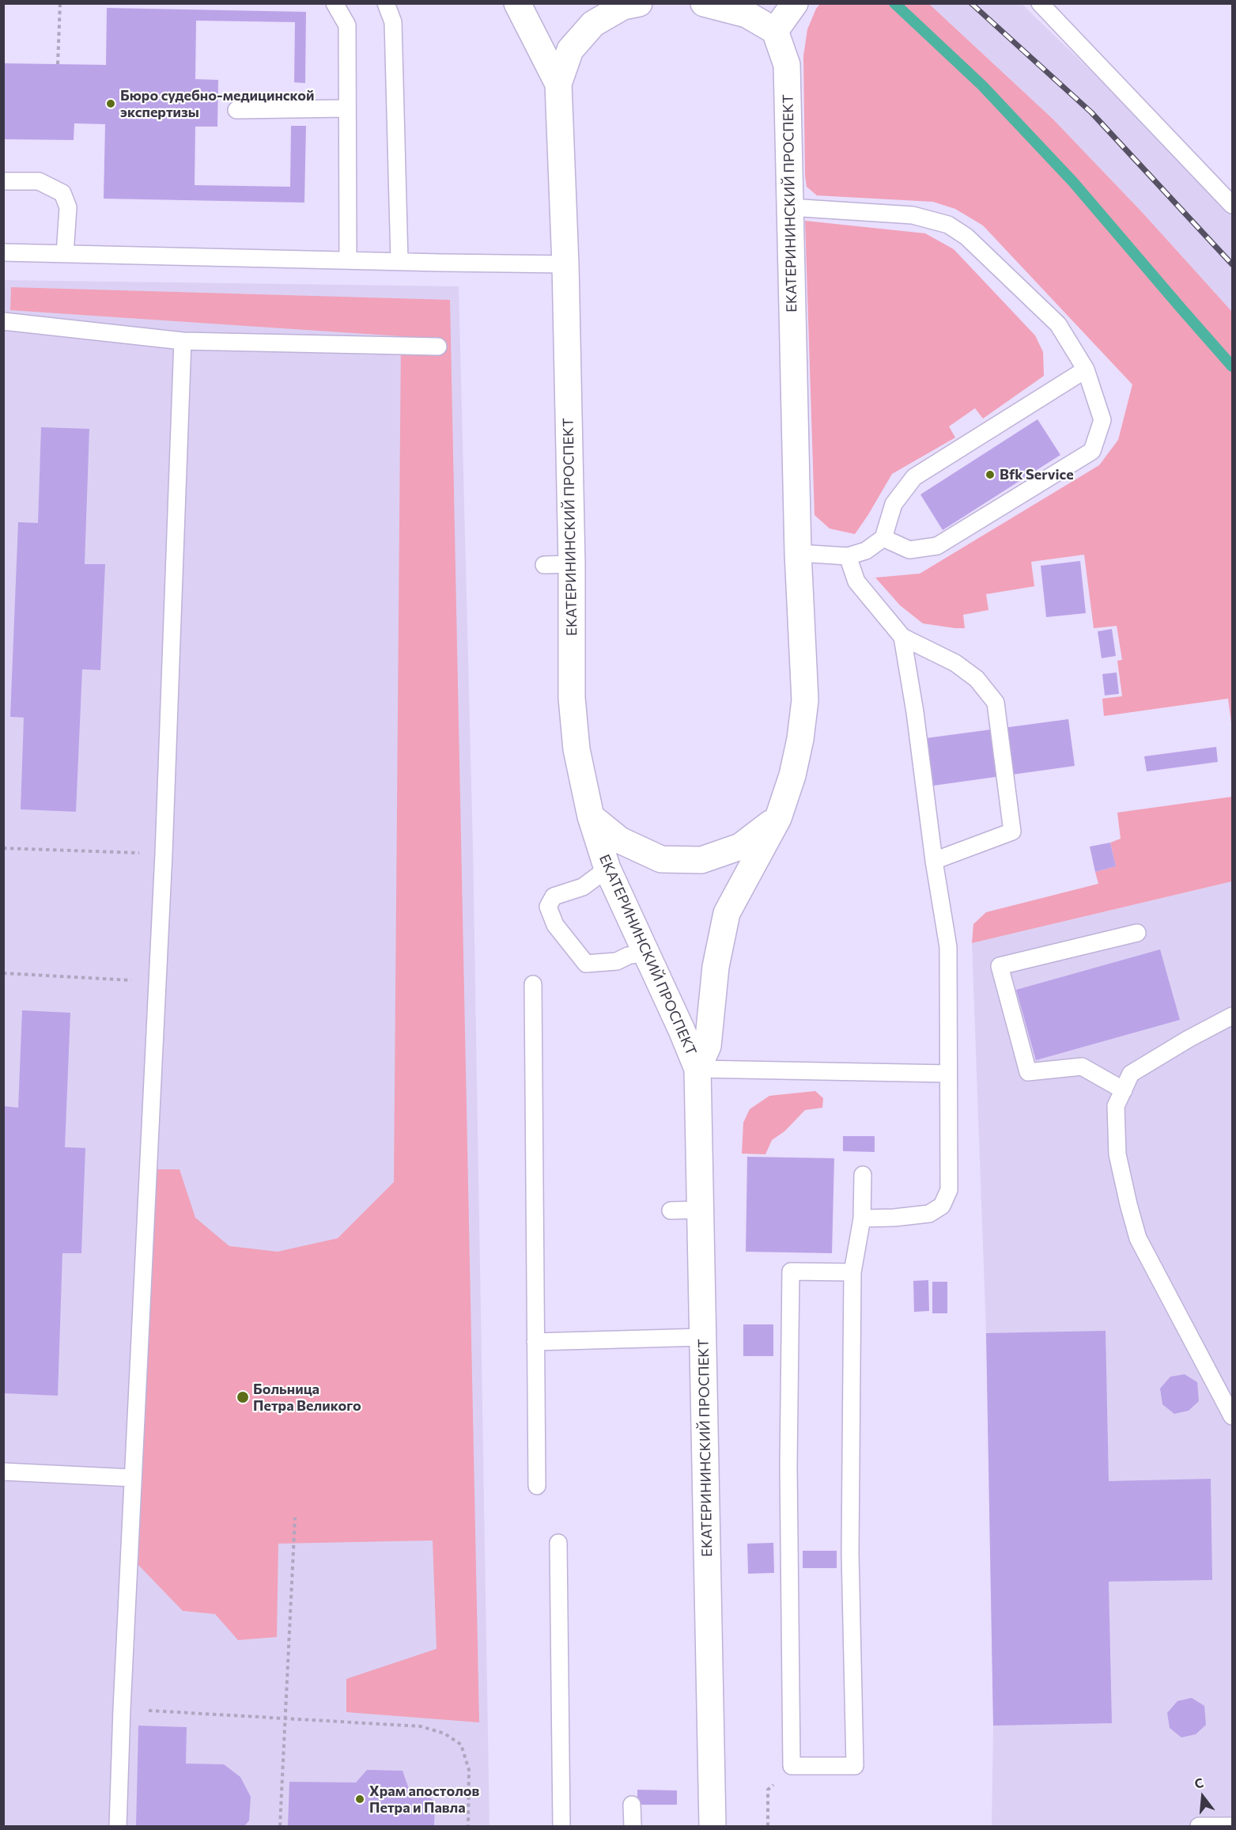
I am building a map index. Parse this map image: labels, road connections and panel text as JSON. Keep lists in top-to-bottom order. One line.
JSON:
{"streets":{"street":["ЕКАТЕРИНИНСКИЙ ПРОСПЕКТ"]},"places":["Бюро судебно-медицинской экспертизы","Bfk Service","Больница Петра Великого","Храм апостолов Петра и Павла"],"north":"top"}
